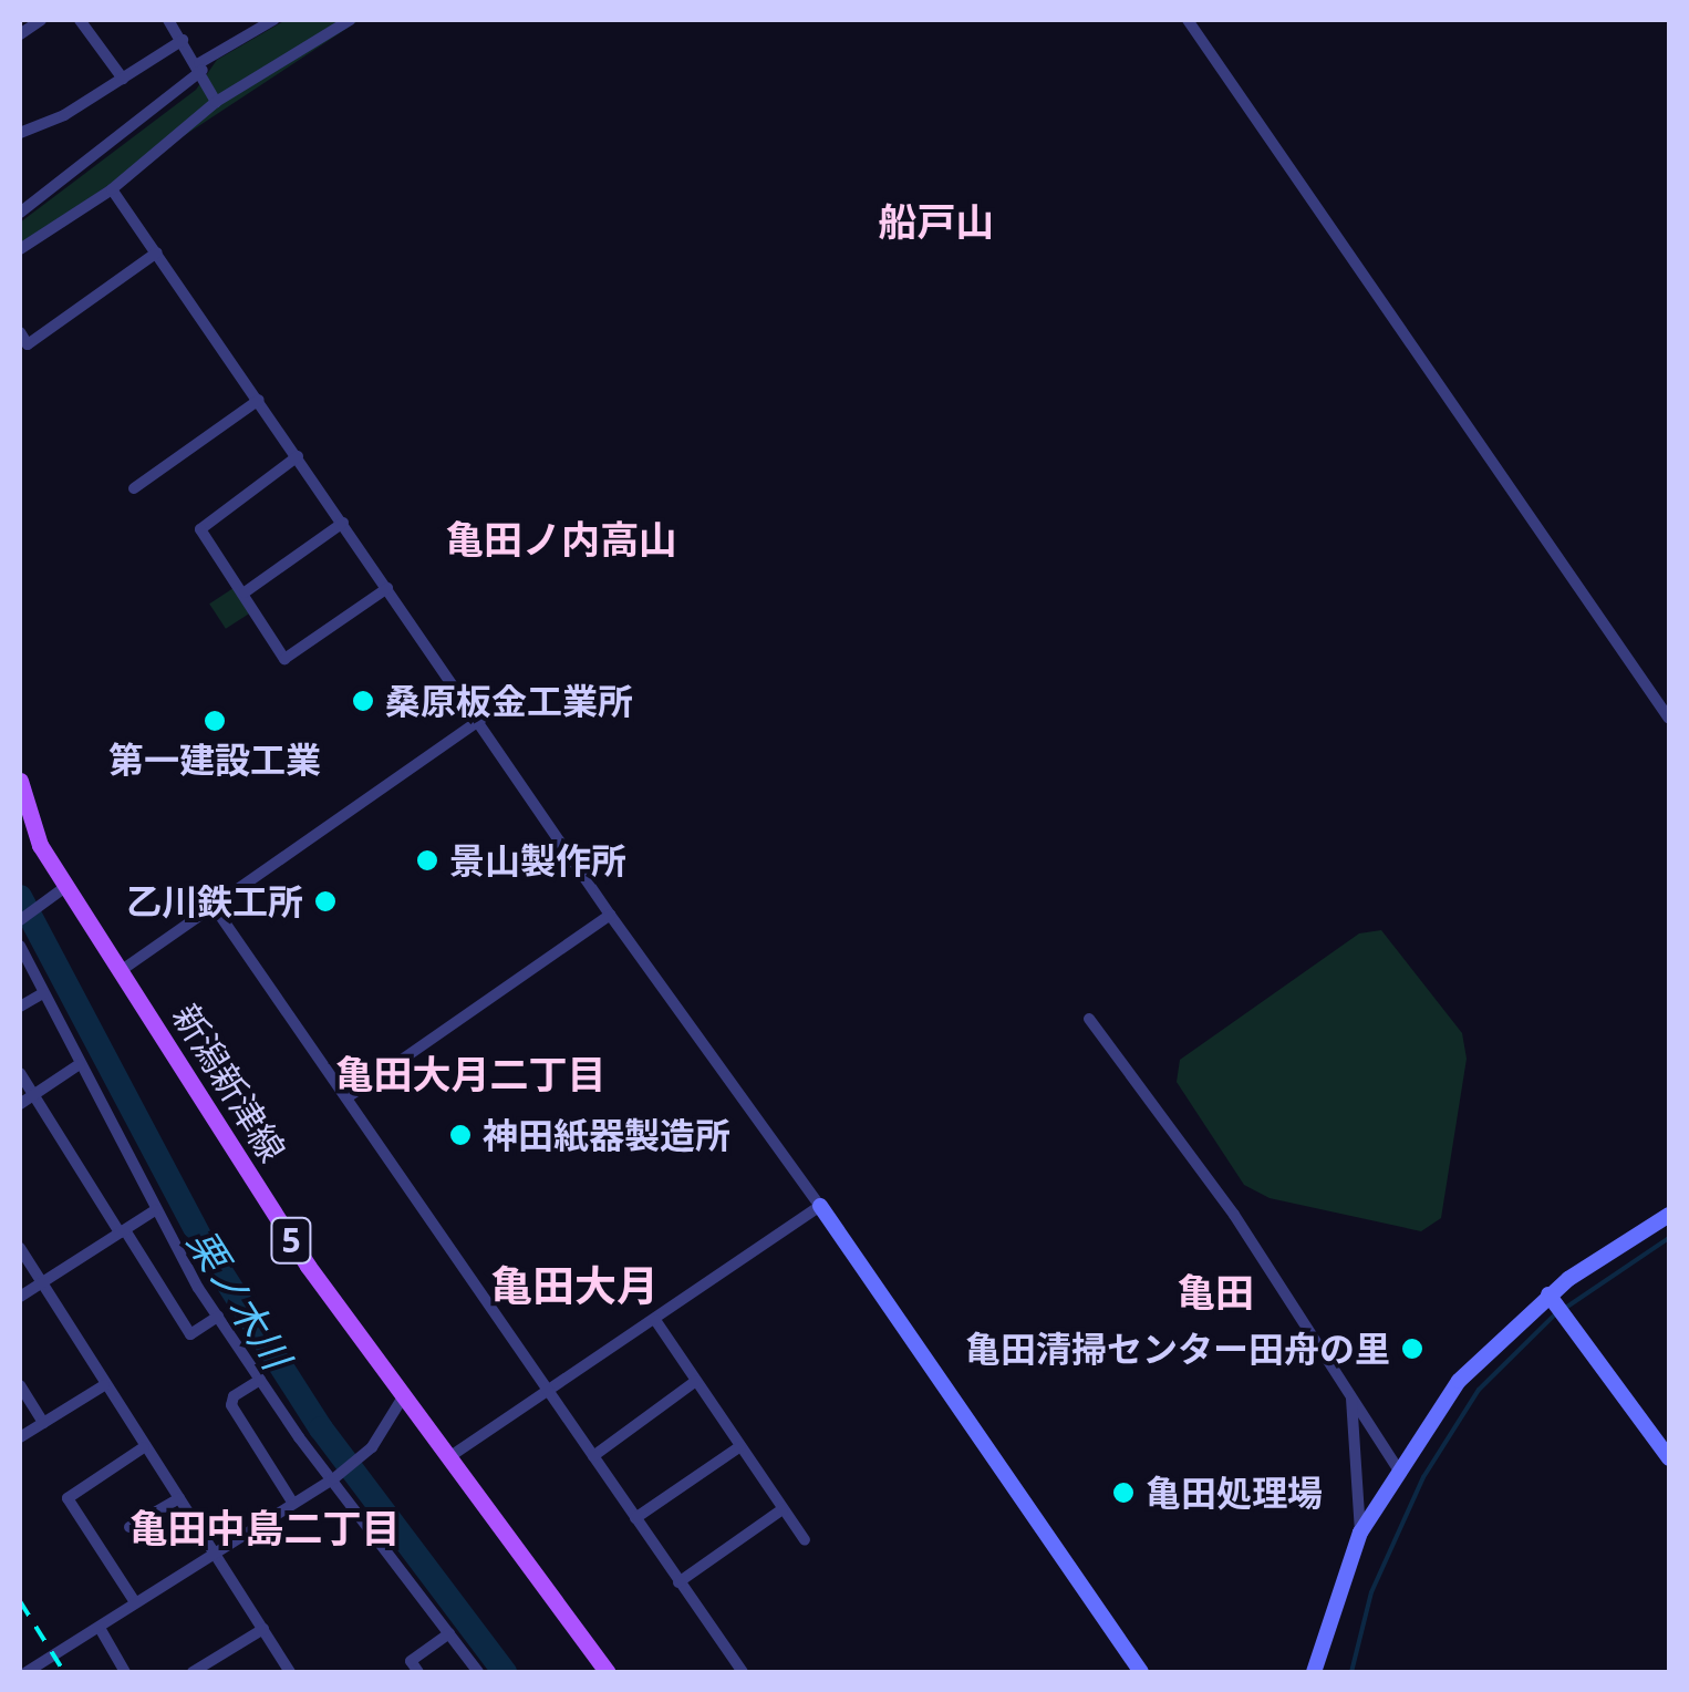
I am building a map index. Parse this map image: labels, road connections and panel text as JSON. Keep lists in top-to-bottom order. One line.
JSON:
{"streets":{"main road":["新潟新津線","5"]},"districts":["船戸山","亀田ノ内高山","亀田大月二丁目","亀田大月","亀田","亀田中島二丁目"],"water":["栗ノ木川"],"places":["桑原板金工業所","第一建設工業","景山製作所","乙川鉄工所","神田紙器製造所","亀田清掃センター田舟の里","亀田処理場"]}
